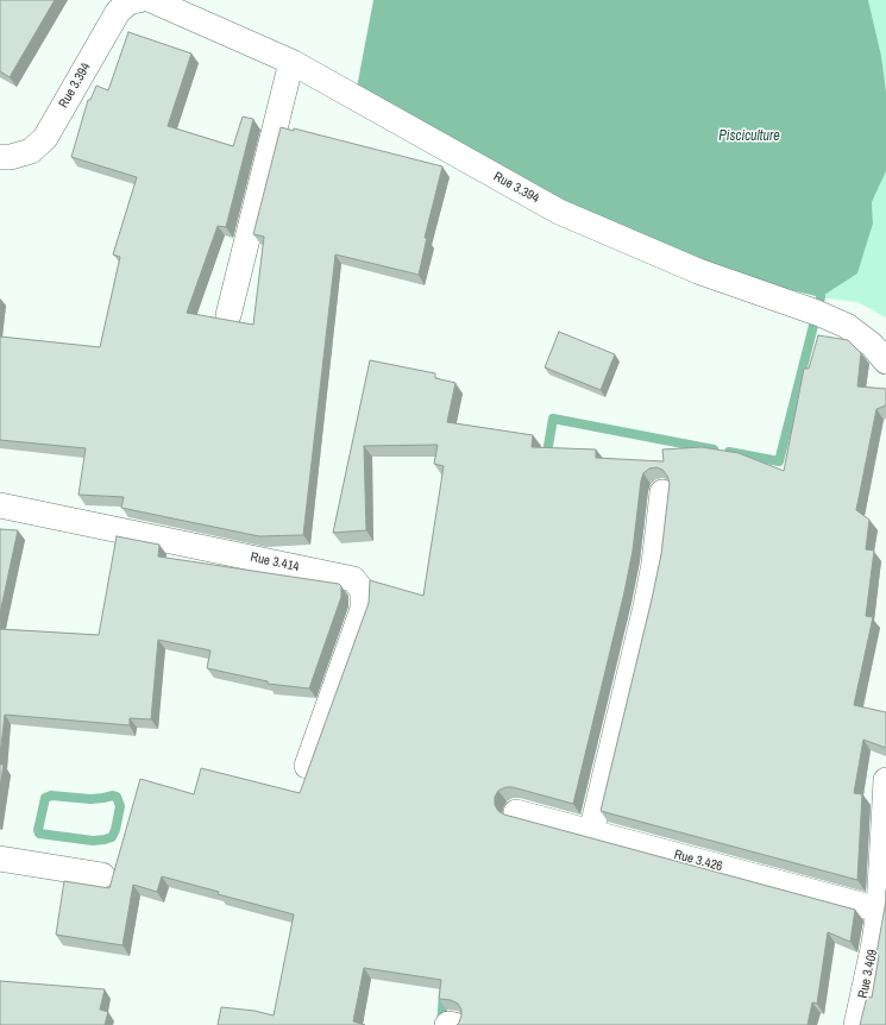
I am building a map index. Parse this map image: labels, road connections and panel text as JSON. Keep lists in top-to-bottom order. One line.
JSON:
{"streets":{"street":["Rue 3.394","Rue 3.414","Rue 3.426","Rue 3.409"]},"crossings":[["Rue 3.426","Rue 3.409"]],"water":["Pisciculture"]}
